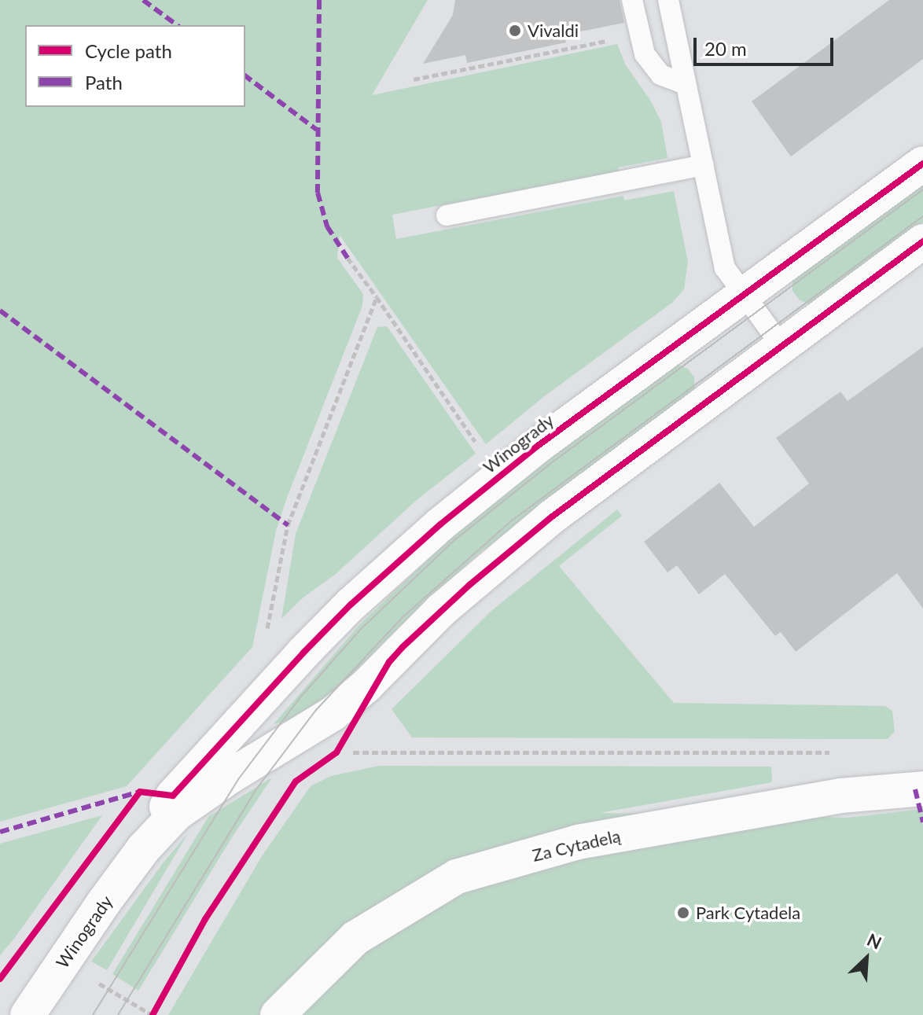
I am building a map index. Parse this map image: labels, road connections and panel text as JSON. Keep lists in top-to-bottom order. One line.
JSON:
{"streets":{"street":["Winogrady","Za Cytadelą"]},"places":["Vivaldi","Park Cytadela"],"legend":["Cycle path","Path"],"scale_bar":"20 m","north":"top right"}
